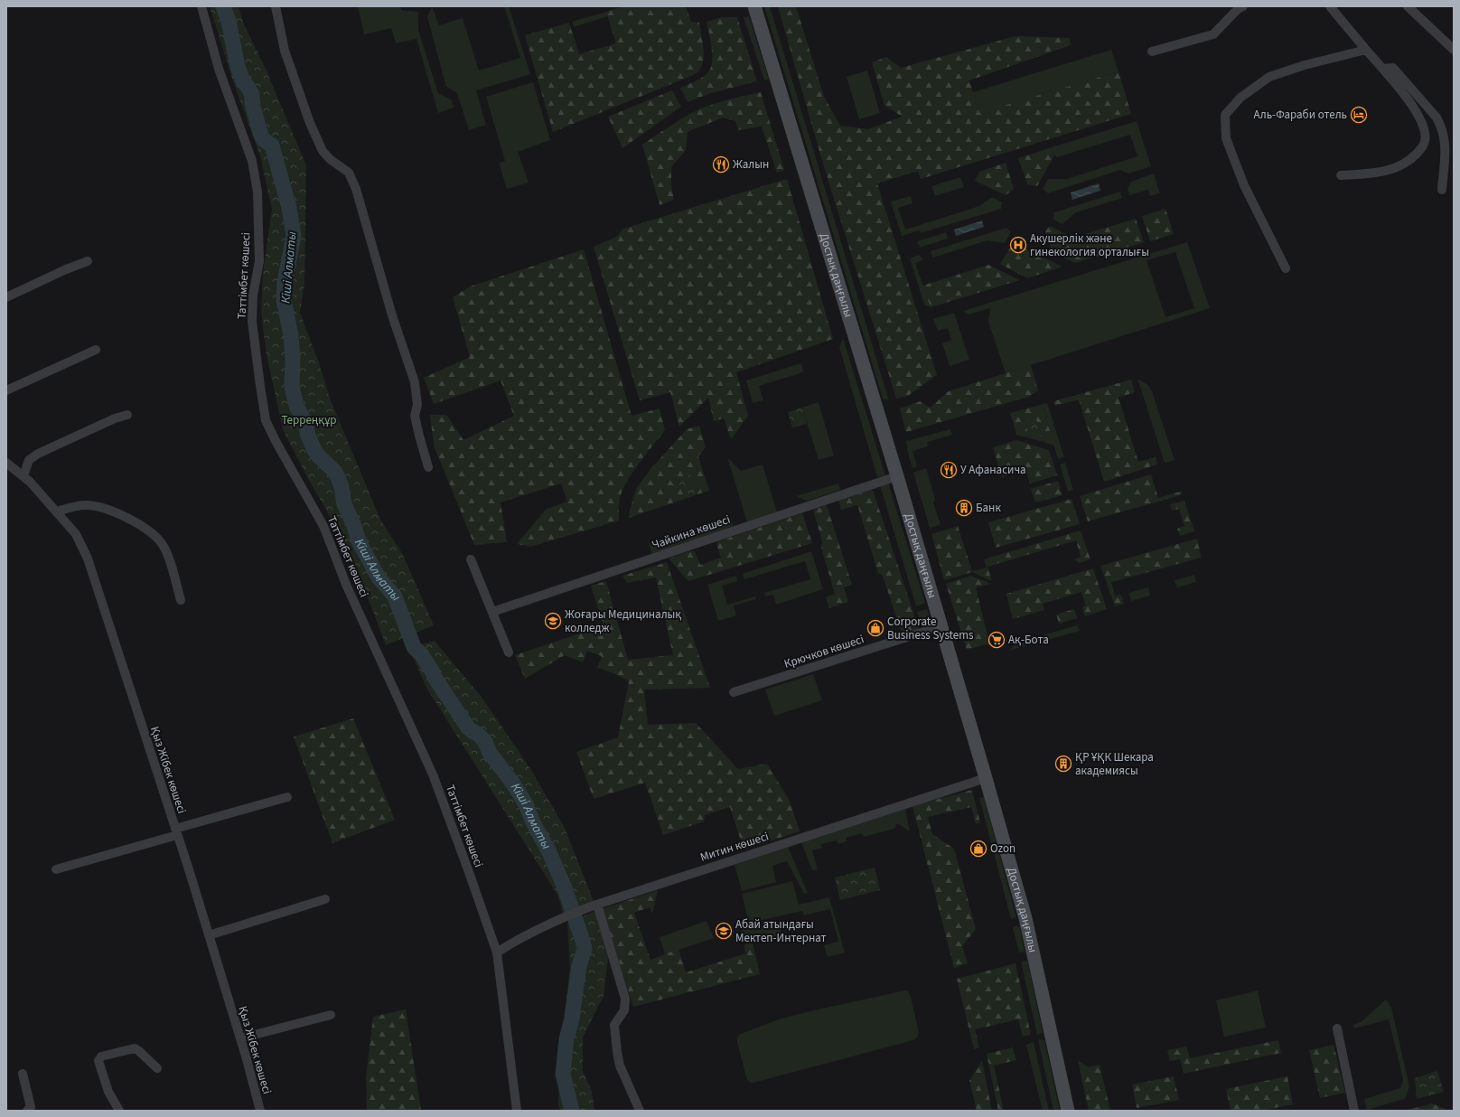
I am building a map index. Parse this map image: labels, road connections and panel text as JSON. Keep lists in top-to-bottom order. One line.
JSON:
{"streets":{"main road":["Достық даңғылы"],"street":["Таттімбет көшесі","Чайкина көшесі","Крючков көшесі","Қыз Жібек көшесі","Митин көшесі"]},"crossings":[["Таттімбет көшесі","Митин көшесі"],["Достық даңғылы","Чайкина көшесі"],["Достық даңғылы","Крючков көшесі"],["Достық даңғылы","Митин көшесі"]],"water":["Кіші Алматы"],"parks":["Терреңқұр"],"places":{"hotel":["Аль-Фараби отель"],"restaurant":["Жалын","У Афанасича"],"hospital":["Акушерлік және гинекология орталығы"],"building":["Банк","ҚР ҰҚК Шекара академиясы"],"school or university":["Жоғары Медициналық колледж","Абай атындағы Мектеп-Интернат"],"shop":["Corporate Business Systems","Ozon"],"supermarket":["Ақ-Бота"]}}
